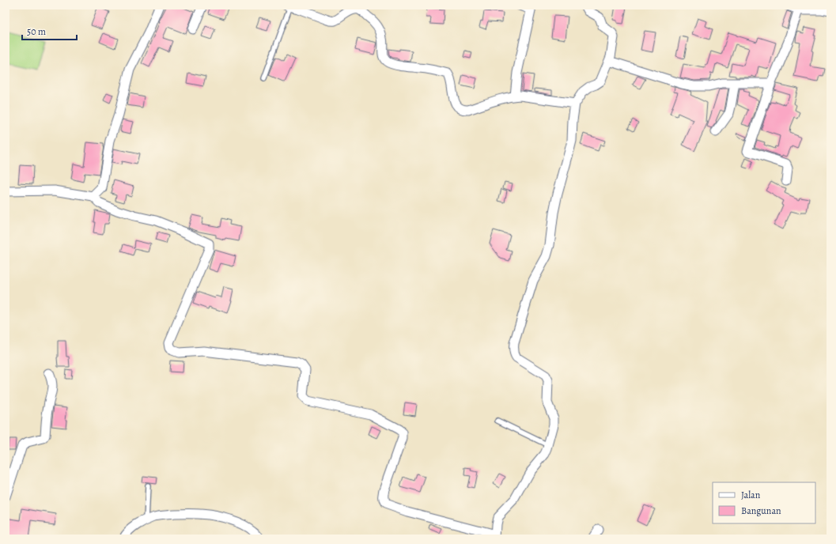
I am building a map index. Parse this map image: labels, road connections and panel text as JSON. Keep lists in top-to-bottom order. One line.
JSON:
{"legend":["Jalan","Bangunan"],"scale_bar":"50 m"}
